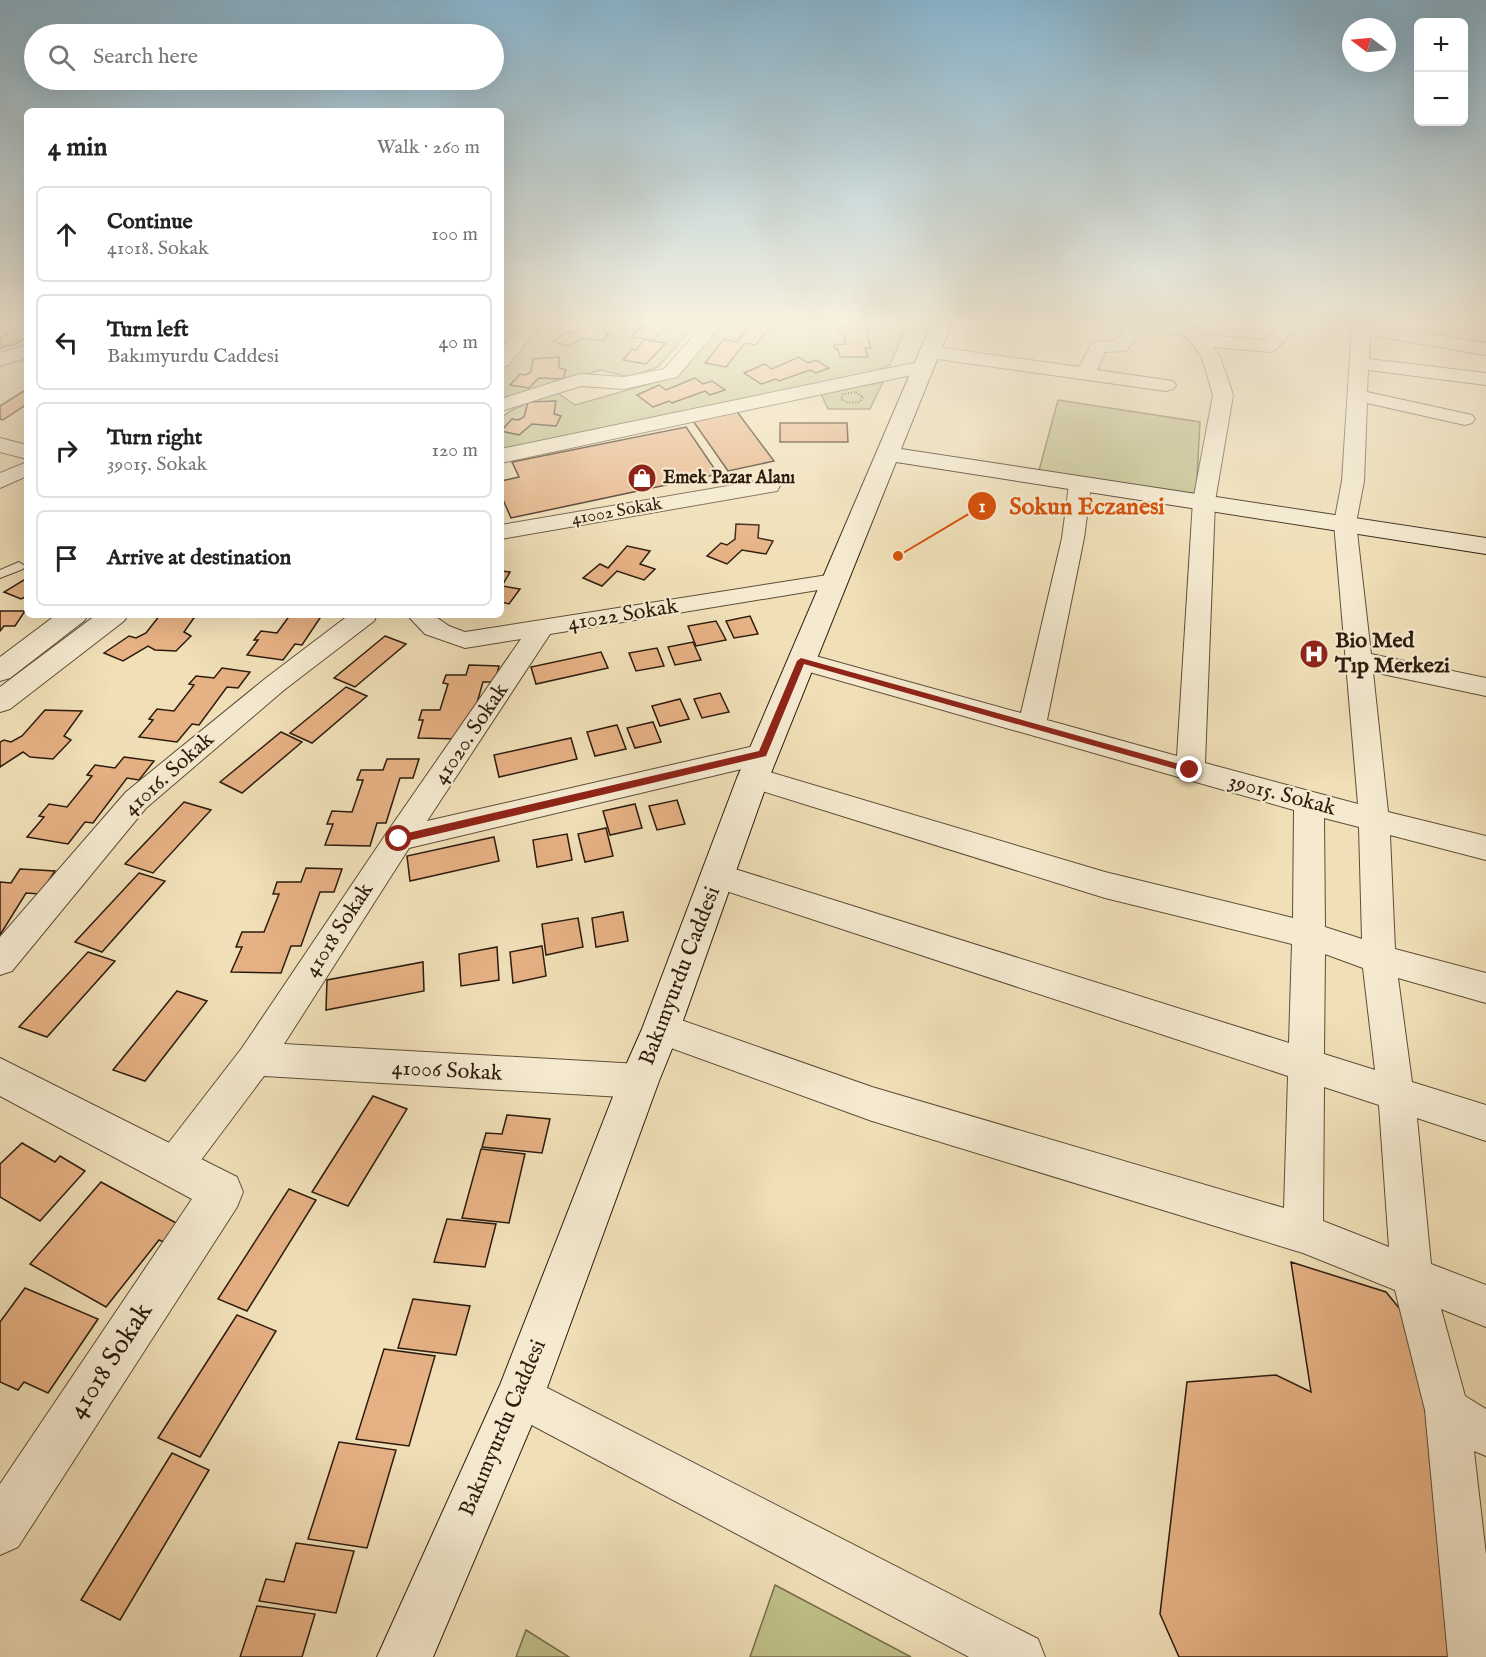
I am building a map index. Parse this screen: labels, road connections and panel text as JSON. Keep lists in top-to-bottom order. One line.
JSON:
{"streets":{"main road":["41018 Sokak","Bakımyurdu Caddesi"],"street":["41002 Sokak","41022 Sokak","41020. Sokak","41016. Sokak","39015. Sokak","41006 Sokak"]},"crossings":[["41022 Sokak","41020. Sokak"],["41022 Sokak","Bakımyurdu Caddesi"],["41020. Sokak","41018 Sokak"],["39015. Sokak","Bakımyurdu Caddesi"],["41018 Sokak","41006 Sokak"],["Bakımyurdu Caddesi","41006 Sokak"]],"places":{"shop":["Emek Pazar Alanı"],"other":["Sokun Eczanesi"],"hospital":["Bio Med Tıp Merkezi"]},"north":"left","page":{"map_buttons":["+","−"],"search":"Search here","heading":["4 min","Walk · 260 m"],"list":[["Continue","41018. Sokak","100 m"],["Turn left","Bakımyurdu Caddesi","40 m"],["Turn right","39015. Sokak","120 m"],"Arrive at destination"]}}
